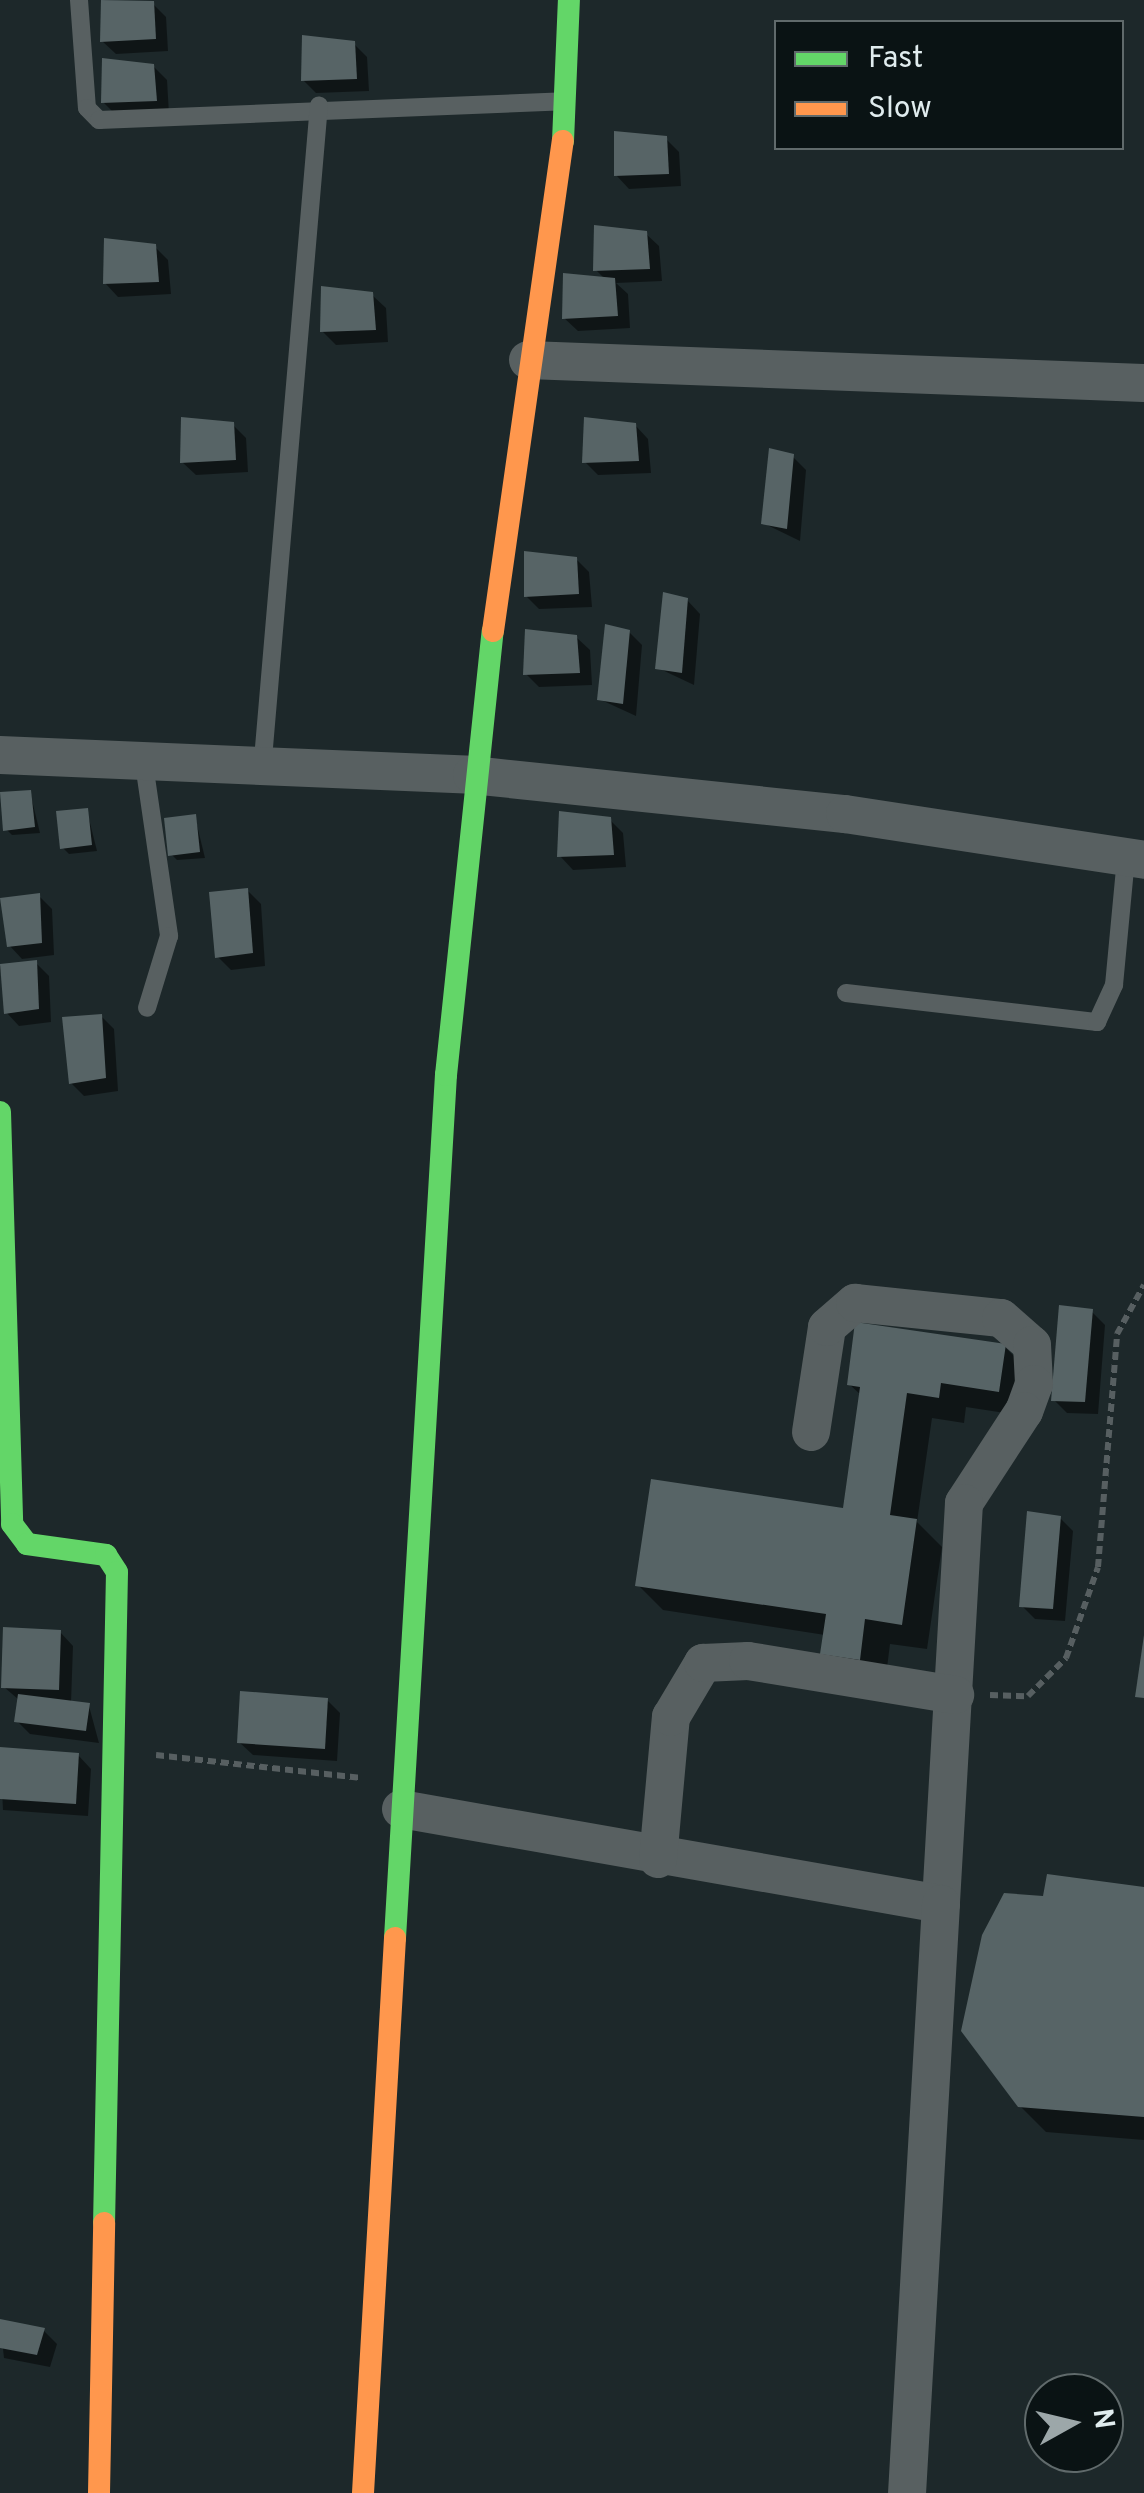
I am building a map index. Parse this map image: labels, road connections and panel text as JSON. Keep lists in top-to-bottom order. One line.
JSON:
{"legend":["Fast","Slow"],"north":"right"}
